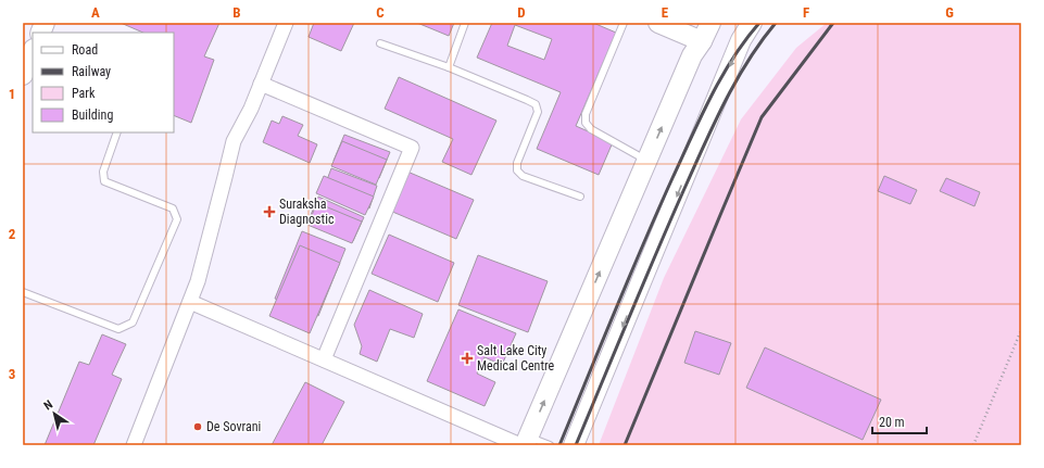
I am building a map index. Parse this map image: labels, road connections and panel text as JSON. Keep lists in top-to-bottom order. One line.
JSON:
{"places":{"health":["Suraksha Diagnostic","Salt Lake City Medical Centre"],"other":["De Sovrani"]},"legend":["Road","Railway","Park","Building"],"scale_bar":"20 m","north":"top left","grid":{"columns":["A","B","C","D","E","F","G"],"rows":["1","2","3"]}}
